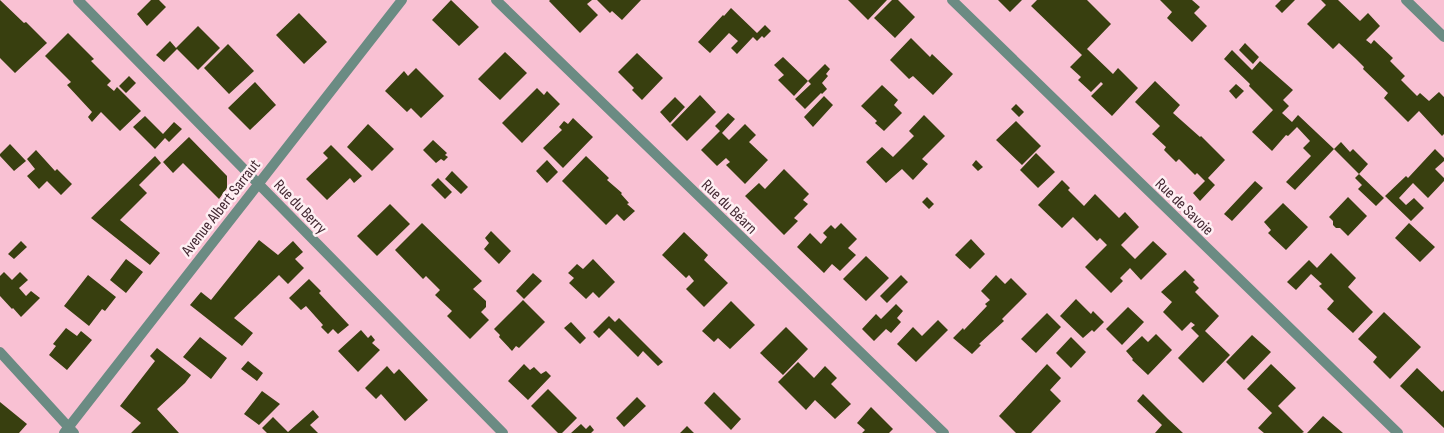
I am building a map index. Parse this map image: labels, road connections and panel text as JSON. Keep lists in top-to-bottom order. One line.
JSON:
{"streets":{"street":["Rue du Berry","Rue du Béarn","Rue de Savoie","Avenue Albert Sarraut"]},"crossings":[["Rue du Berry","Avenue Albert Sarraut"]]}
